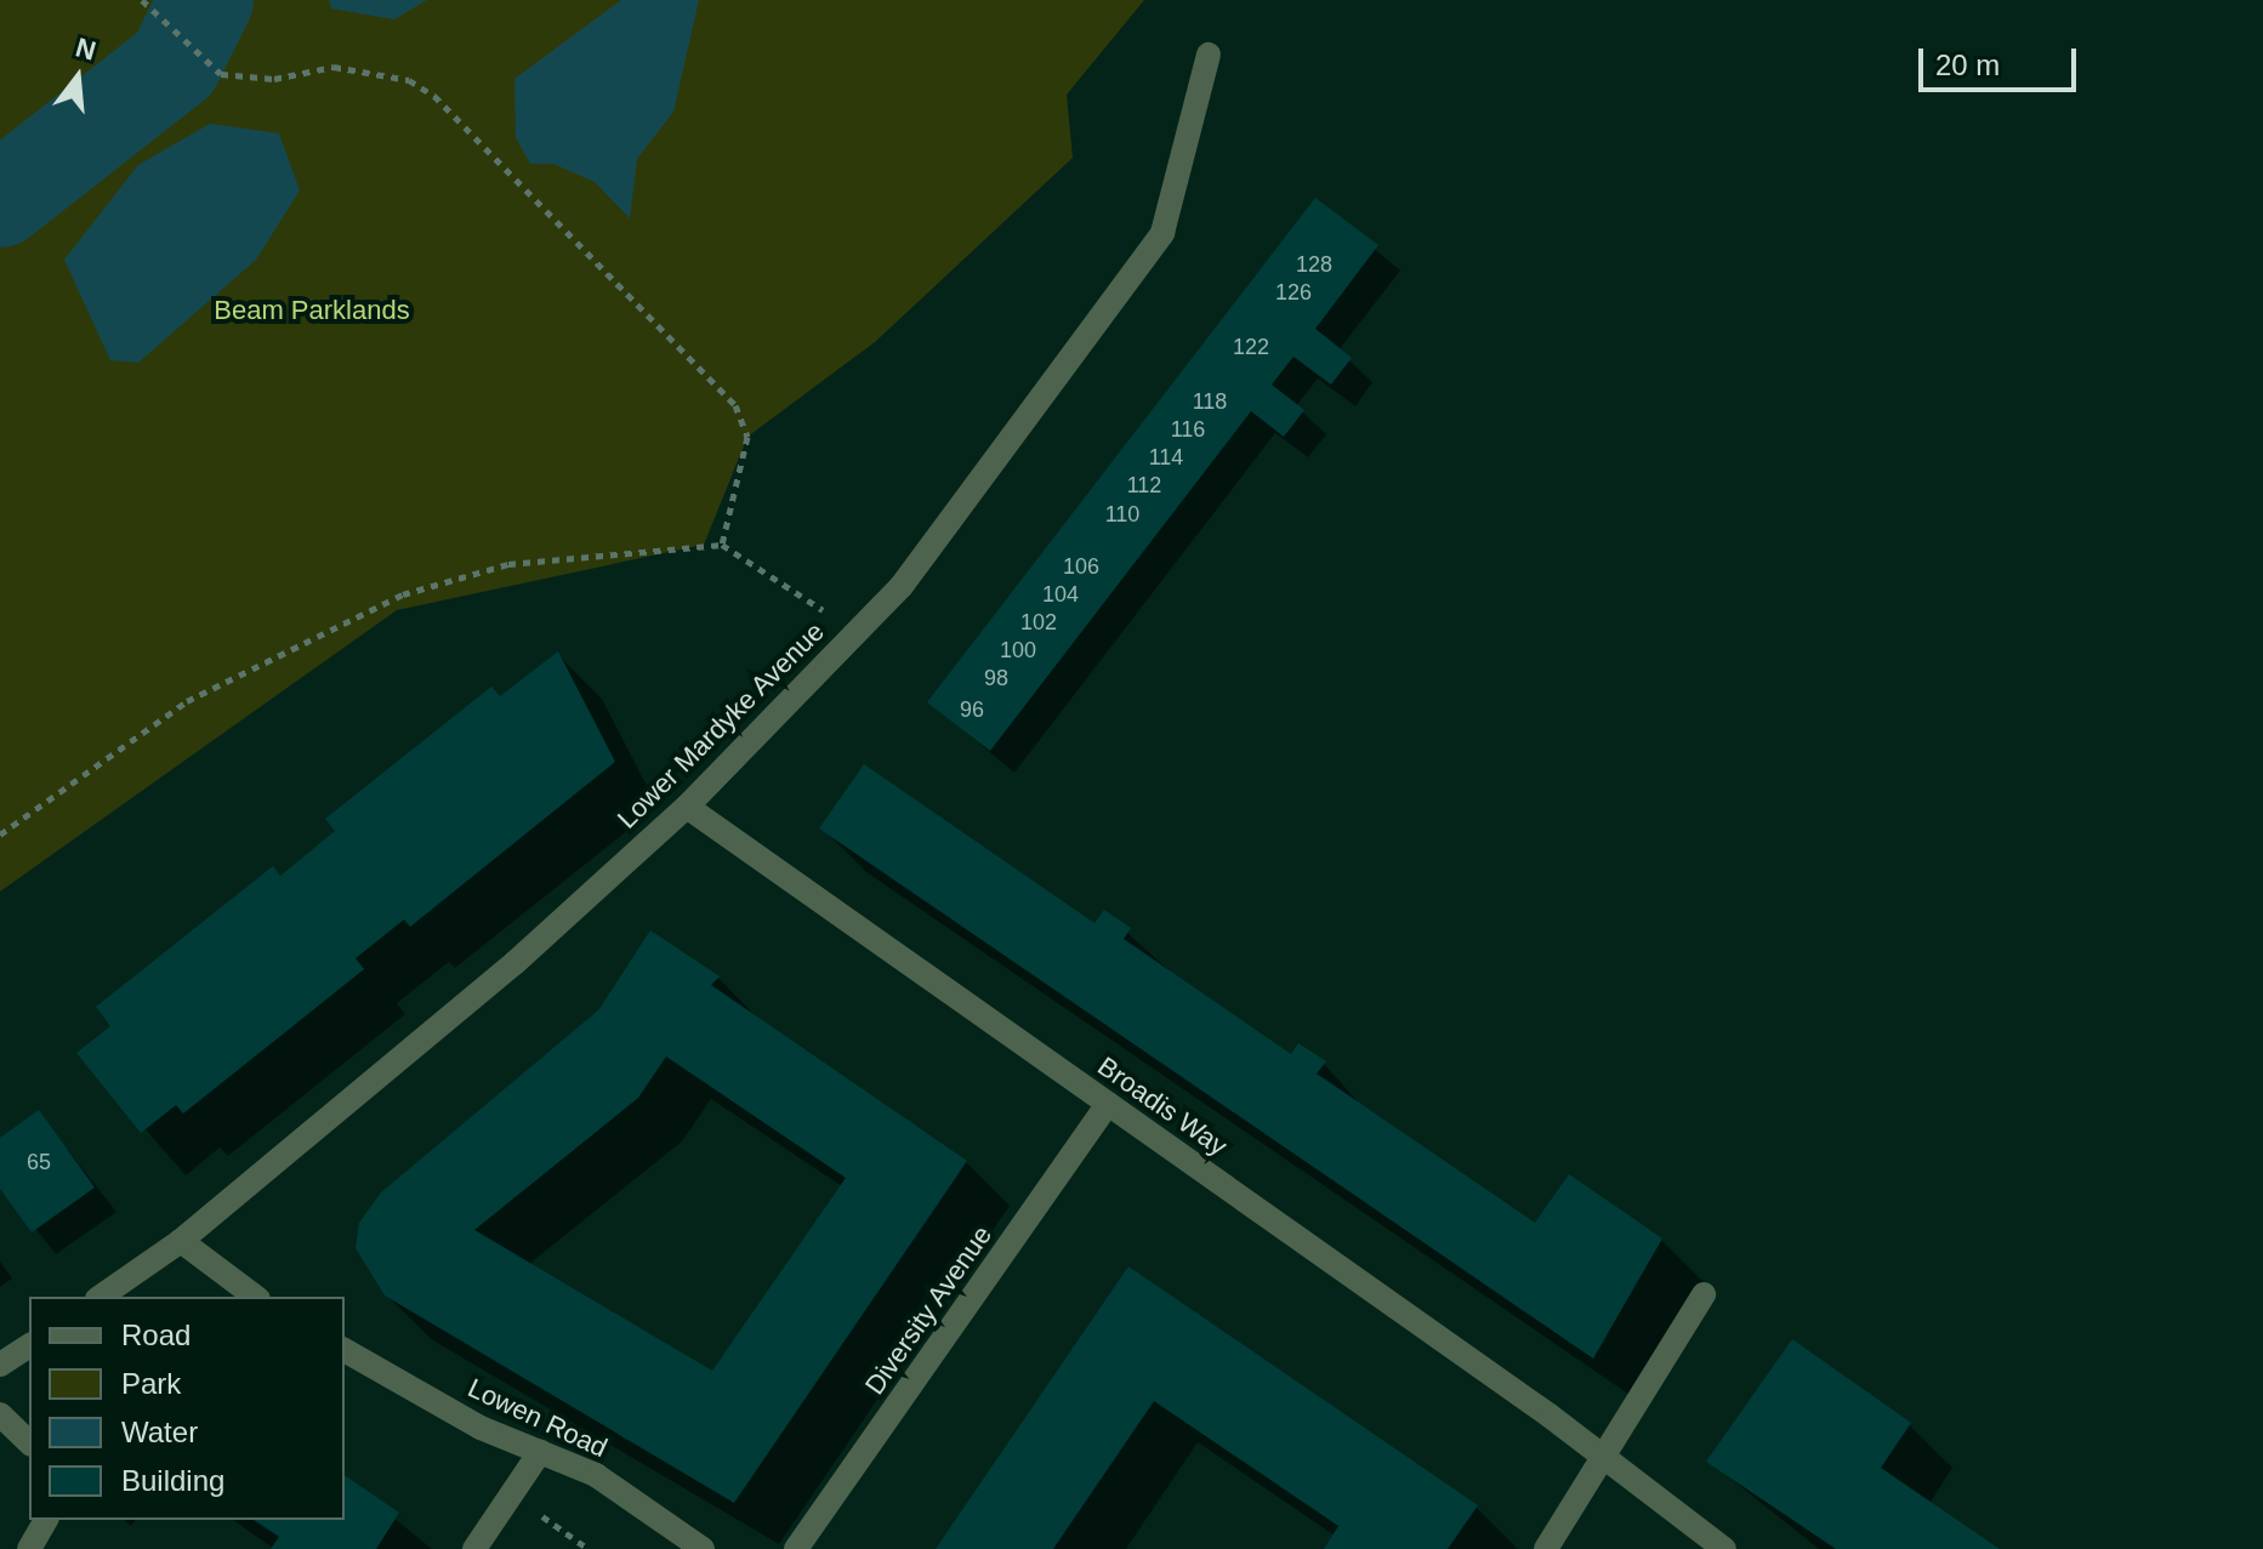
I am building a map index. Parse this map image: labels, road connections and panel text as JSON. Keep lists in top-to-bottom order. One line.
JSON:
{"streets":{"street":["Lower Mardyke Avenue","Broadis Way","Diversity Avenue","Lowen Road"]},"crossings":[["Lower Mardyke Avenue","Broadis Way"],["Broadis Way","Diversity Avenue"]],"parks":["Beam Parklands"],"house_numbers":["128","126","122","118","116","114","112","110","106","104","102","100","98","96","65"],"legend":["Road","Park","Water","Building"],"scale_bar":"20 m","north":"top"}
